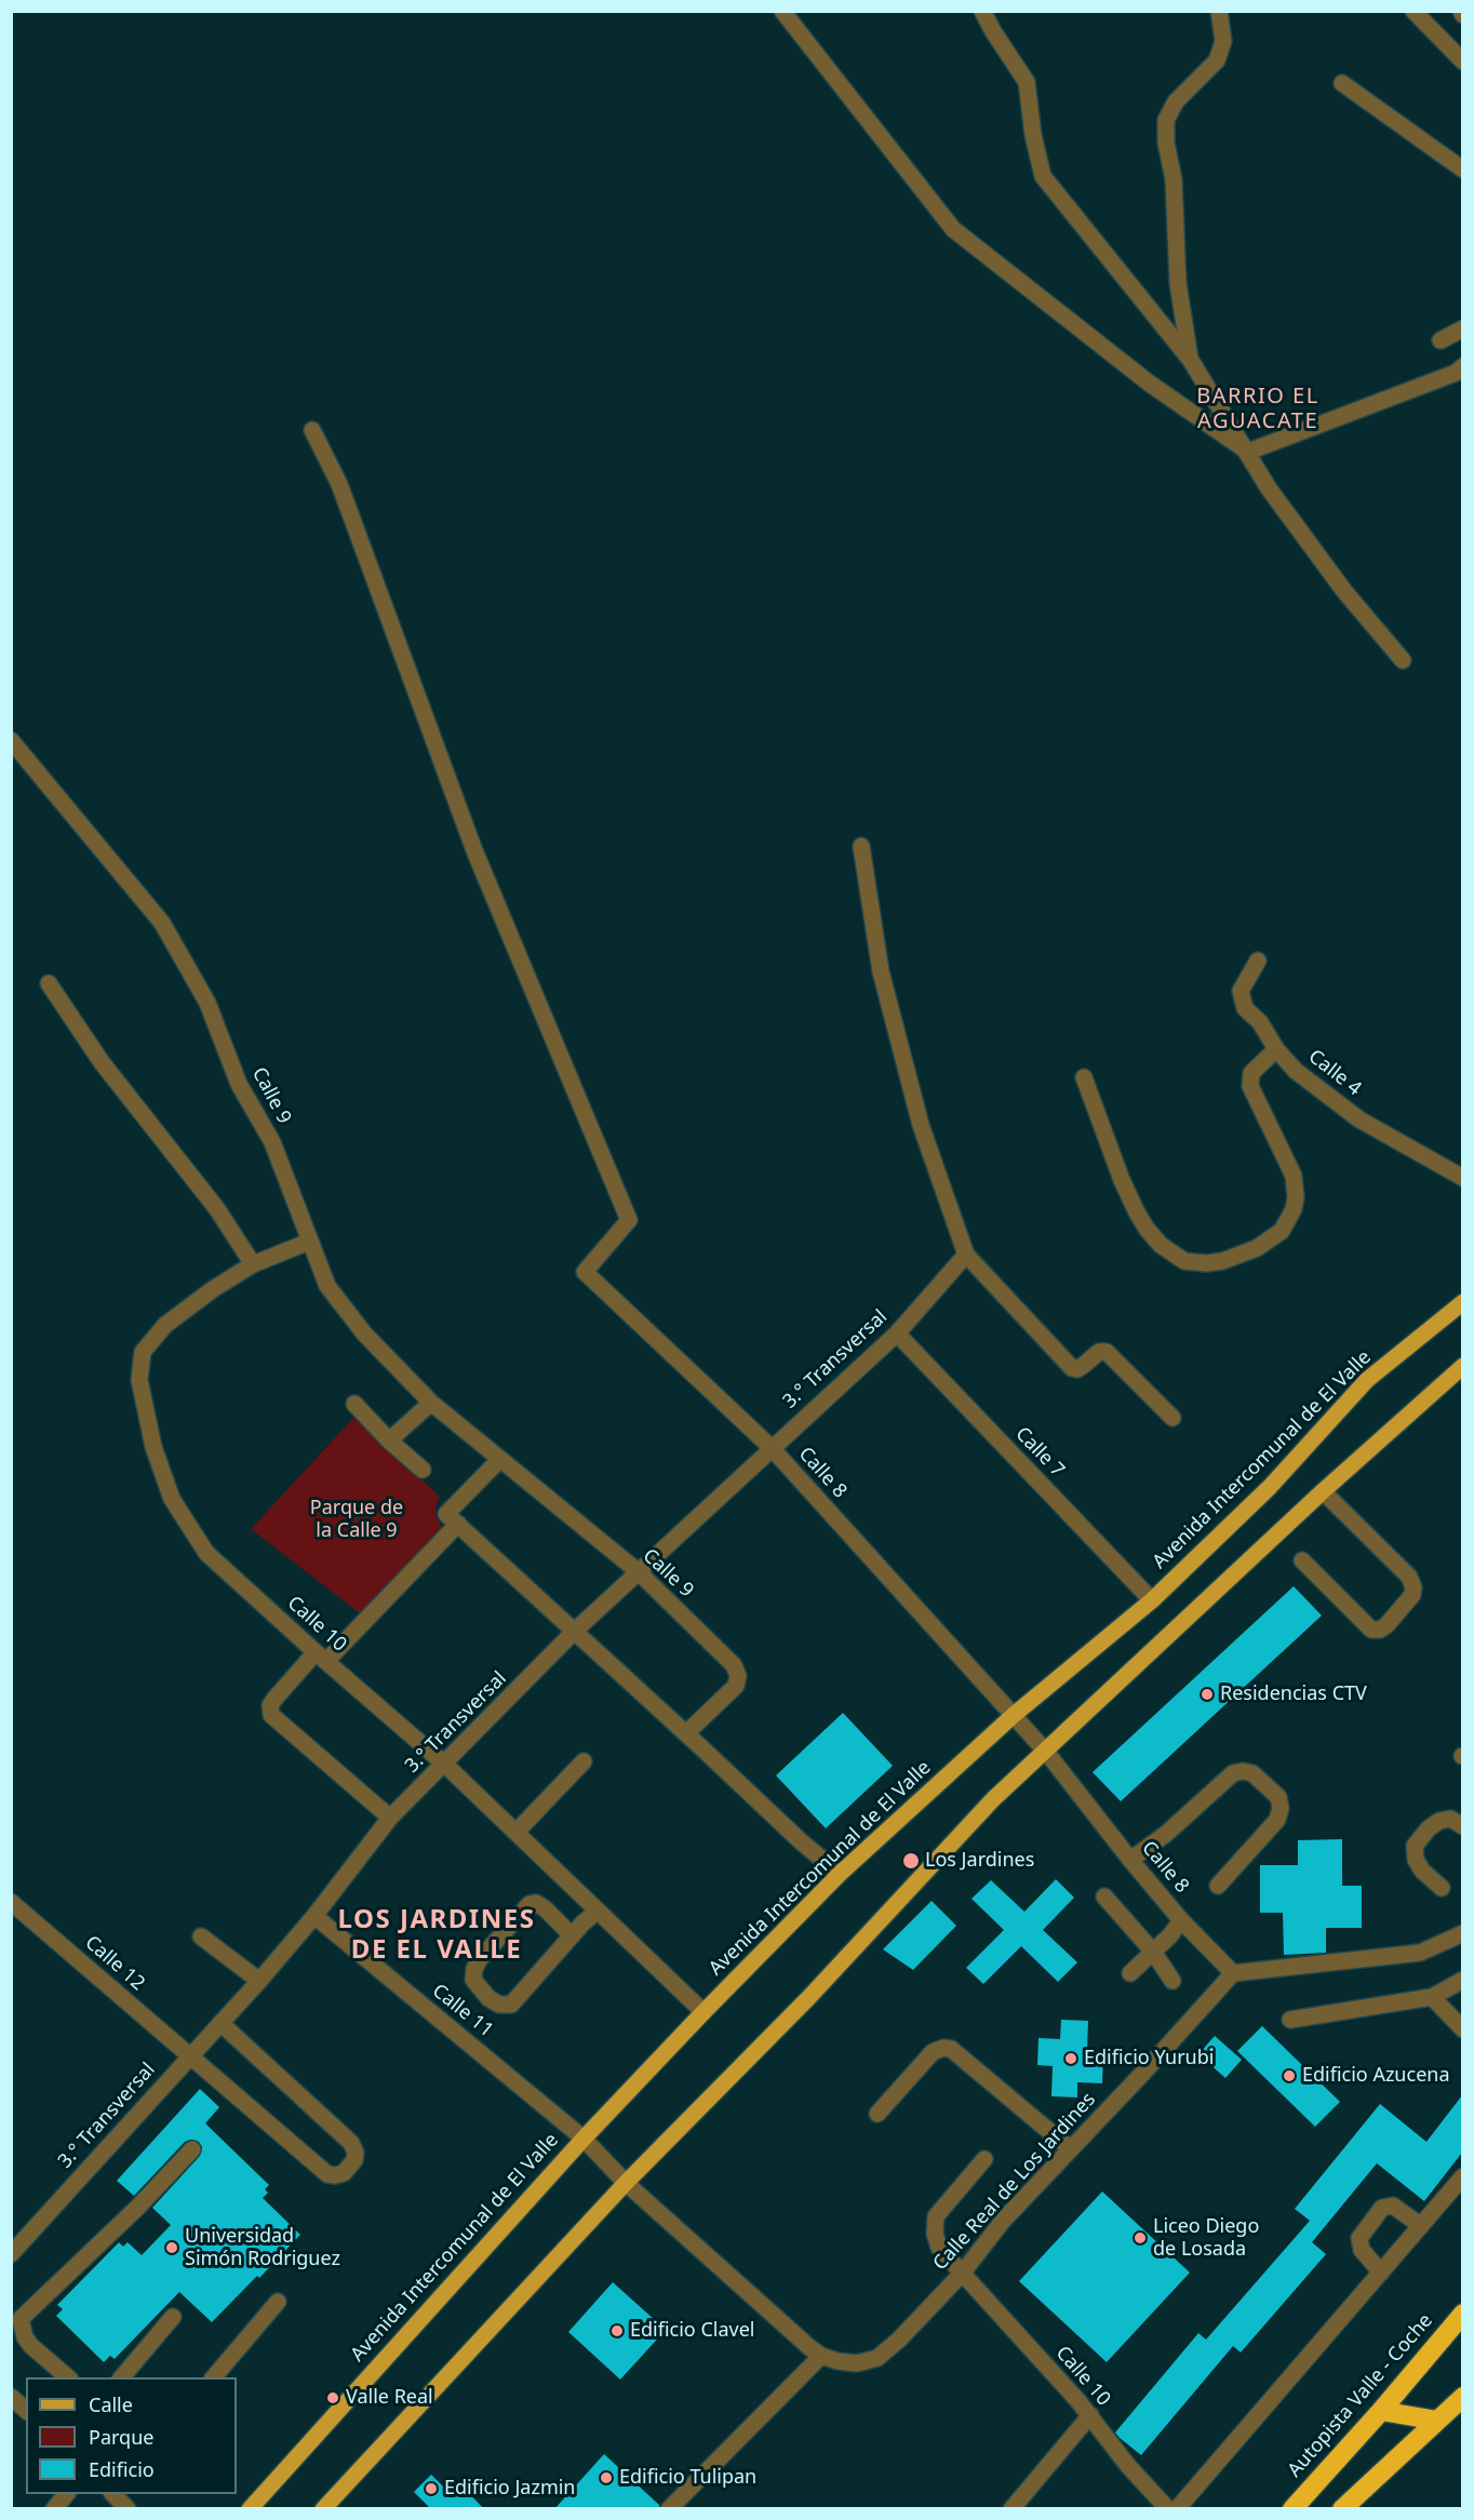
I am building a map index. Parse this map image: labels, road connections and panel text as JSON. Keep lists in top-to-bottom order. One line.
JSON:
{"streets":{"highway":["Autopista Valle - Coche"],"main road":["Avenida Intercomunal de El Valle"],"street":["Calle 4","Calle 9","3.° Transversal","Calle 7","Calle 8","Calle 10","Calle 12","Calle 11","Calle Real de Los Jardines"]},"crossings":[["Calle 9","3.° Transversal"],["Calle 9","Calle 10"],["3.° Transversal","Calle 7"],["3.° Transversal","Calle 8"],["3.° Transversal","Calle 10"],["3.° Transversal","Calle 12"],["3.° Transversal","Calle 11"],["Calle 7","Avenida Intercomunal de El Valle"],["Avenida Intercomunal de El Valle","Calle 8"],["Avenida Intercomunal de El Valle","Calle 10"],["Avenida Intercomunal de El Valle","Calle 11"],["Calle 8","Calle Real de Los Jardines"],["Calle 10","Calle Real de Los Jardines"]],"districts":["BARRIO EL AGUACATE","LOS JARDINES DE EL VALLE"],"parks":["Parque de la Calle 9"],"places":["Residencias CTV","Los Jardines","Edificio Yurubi","Edificio Azucena","Liceo Diego de Losada","Universidad Simón Rodriguez","Edificio Clavel","Valle Real","Edificio Tulipan","Edificio Jazmin"],"legend":["Calle","Parque","Edificio"]}
